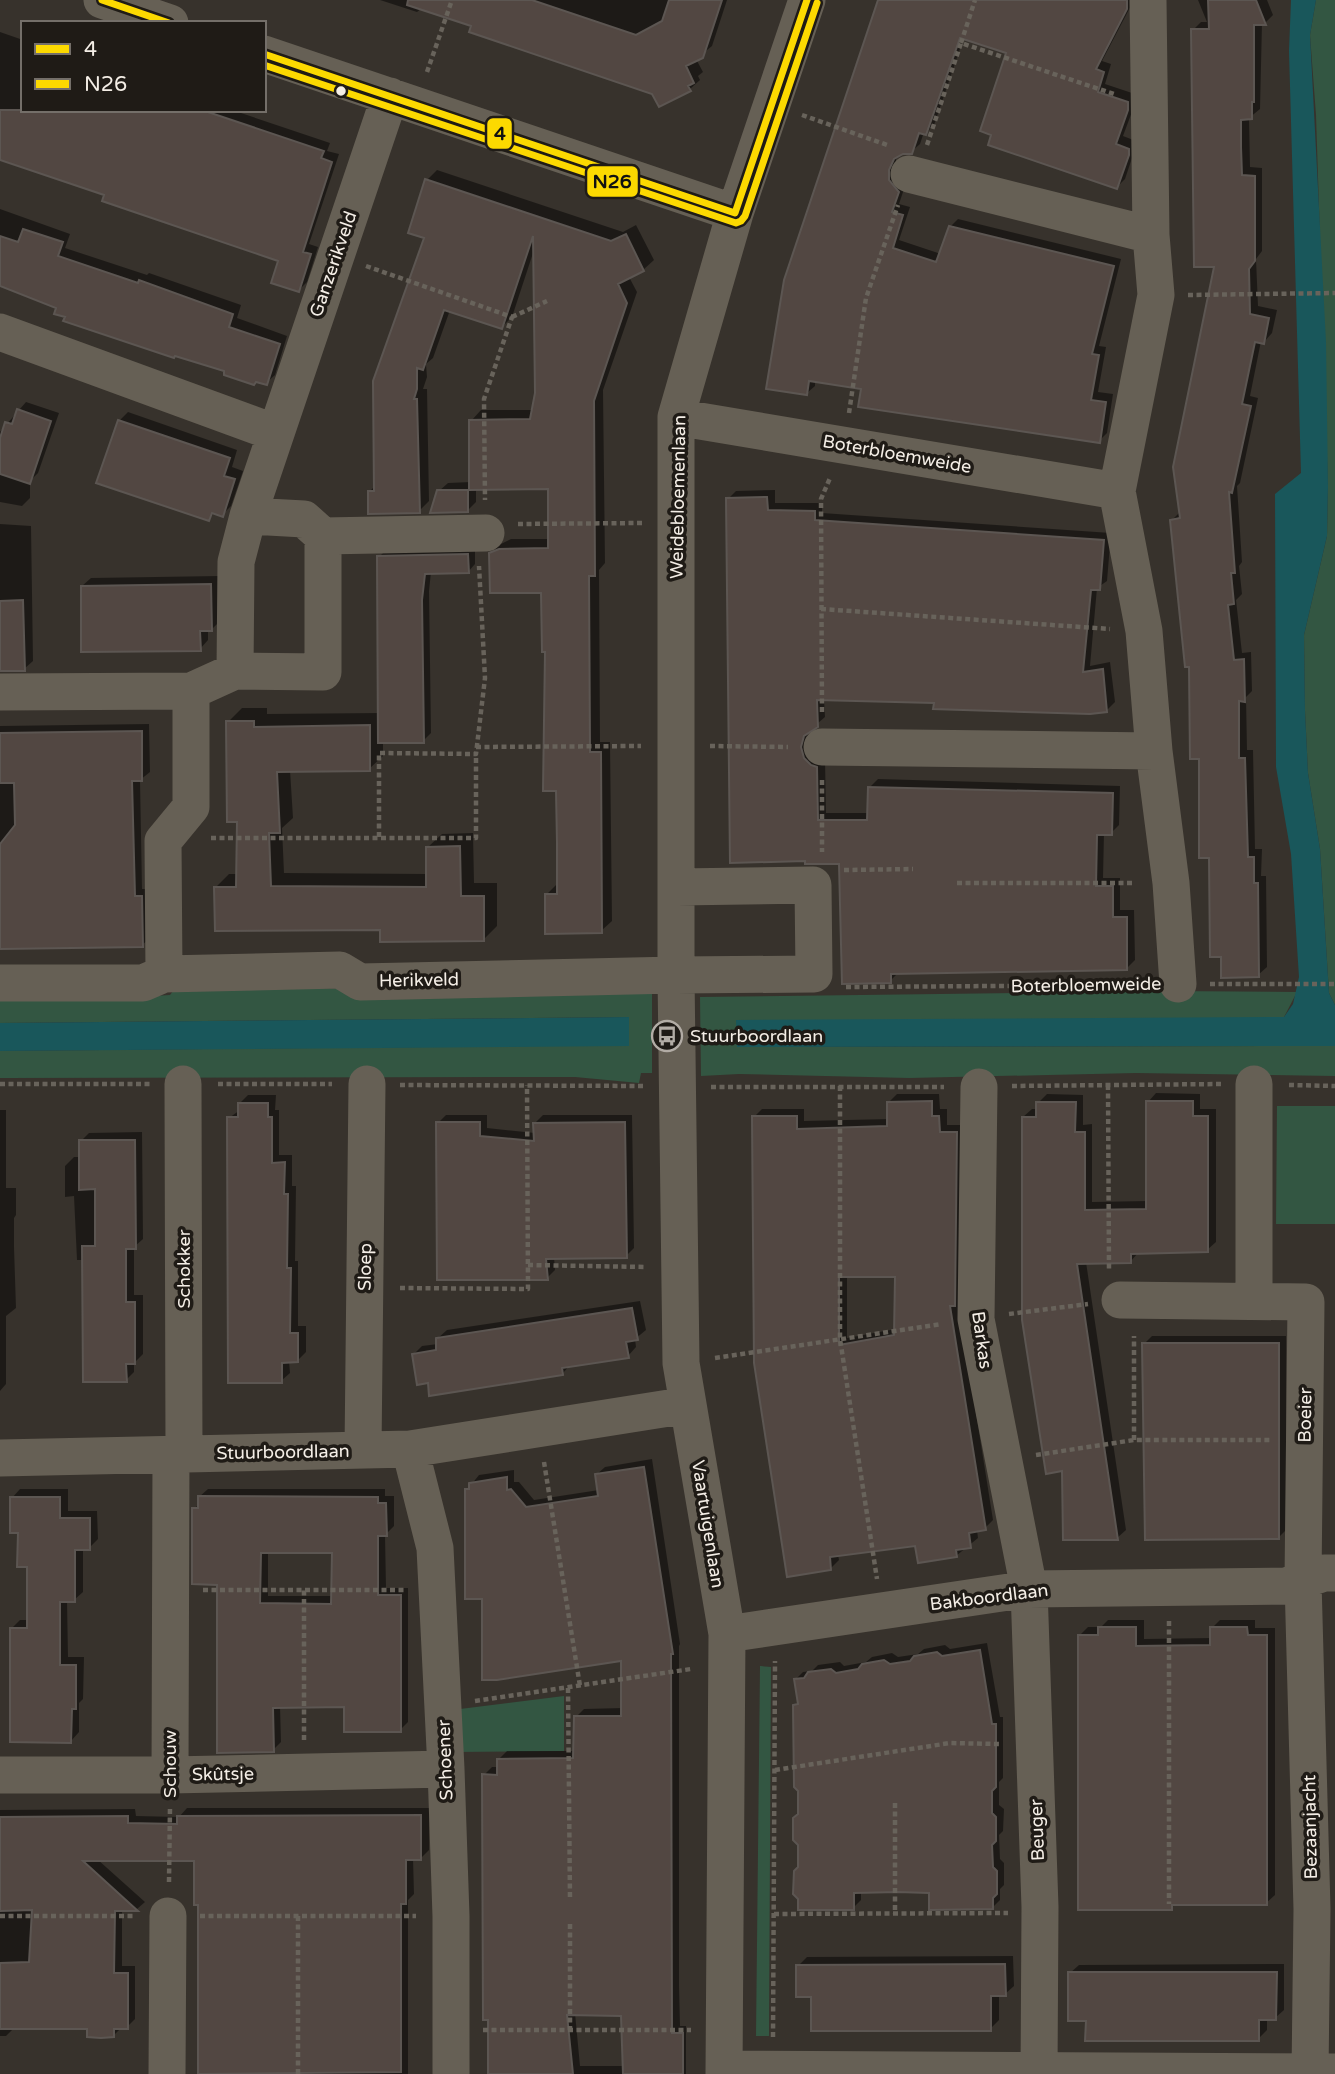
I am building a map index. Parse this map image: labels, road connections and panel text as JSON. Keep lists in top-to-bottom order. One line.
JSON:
{"streets":{"street":["Ganzerikveld","Boterbloemweide","Weidebloemenlaan","Herikveld","Sloep","Schokker","Barkas","Boeier","Stuurboordlaan","Vaartuigenlaan","Bakboordlaan","Schoener","Schouw","Skûtsje","Bezaanjacht","Beuger"]},"crossings":[["Boterbloemweide","Weidebloemenlaan"],["Weidebloemenlaan","Herikveld"],["Weidebloemenlaan","Vaartuigenlaan"],["Herikveld","Vaartuigenlaan"],["Sloep","Stuurboordlaan"],["Schokker","Stuurboordlaan"],["Schokker","Schouw"],["Barkas","Bakboordlaan"],["Barkas","Beuger"],["Boeier","Bakboordlaan"],["Boeier","Bezaanjacht"],["Stuurboordlaan","Vaartuigenlaan"],["Stuurboordlaan","Schoener"],["Stuurboordlaan","Schouw"],["Vaartuigenlaan","Bakboordlaan"],["Bakboordlaan","Bezaanjacht"],["Bakboordlaan","Beuger"],["Schoener","Skûtsje"],["Schouw","Skûtsje"]],"places":{"bus stop":["Stuurboordlaan"]},"lines":["transit line 4","transit line N26"],"legend":["4","N26"]}
